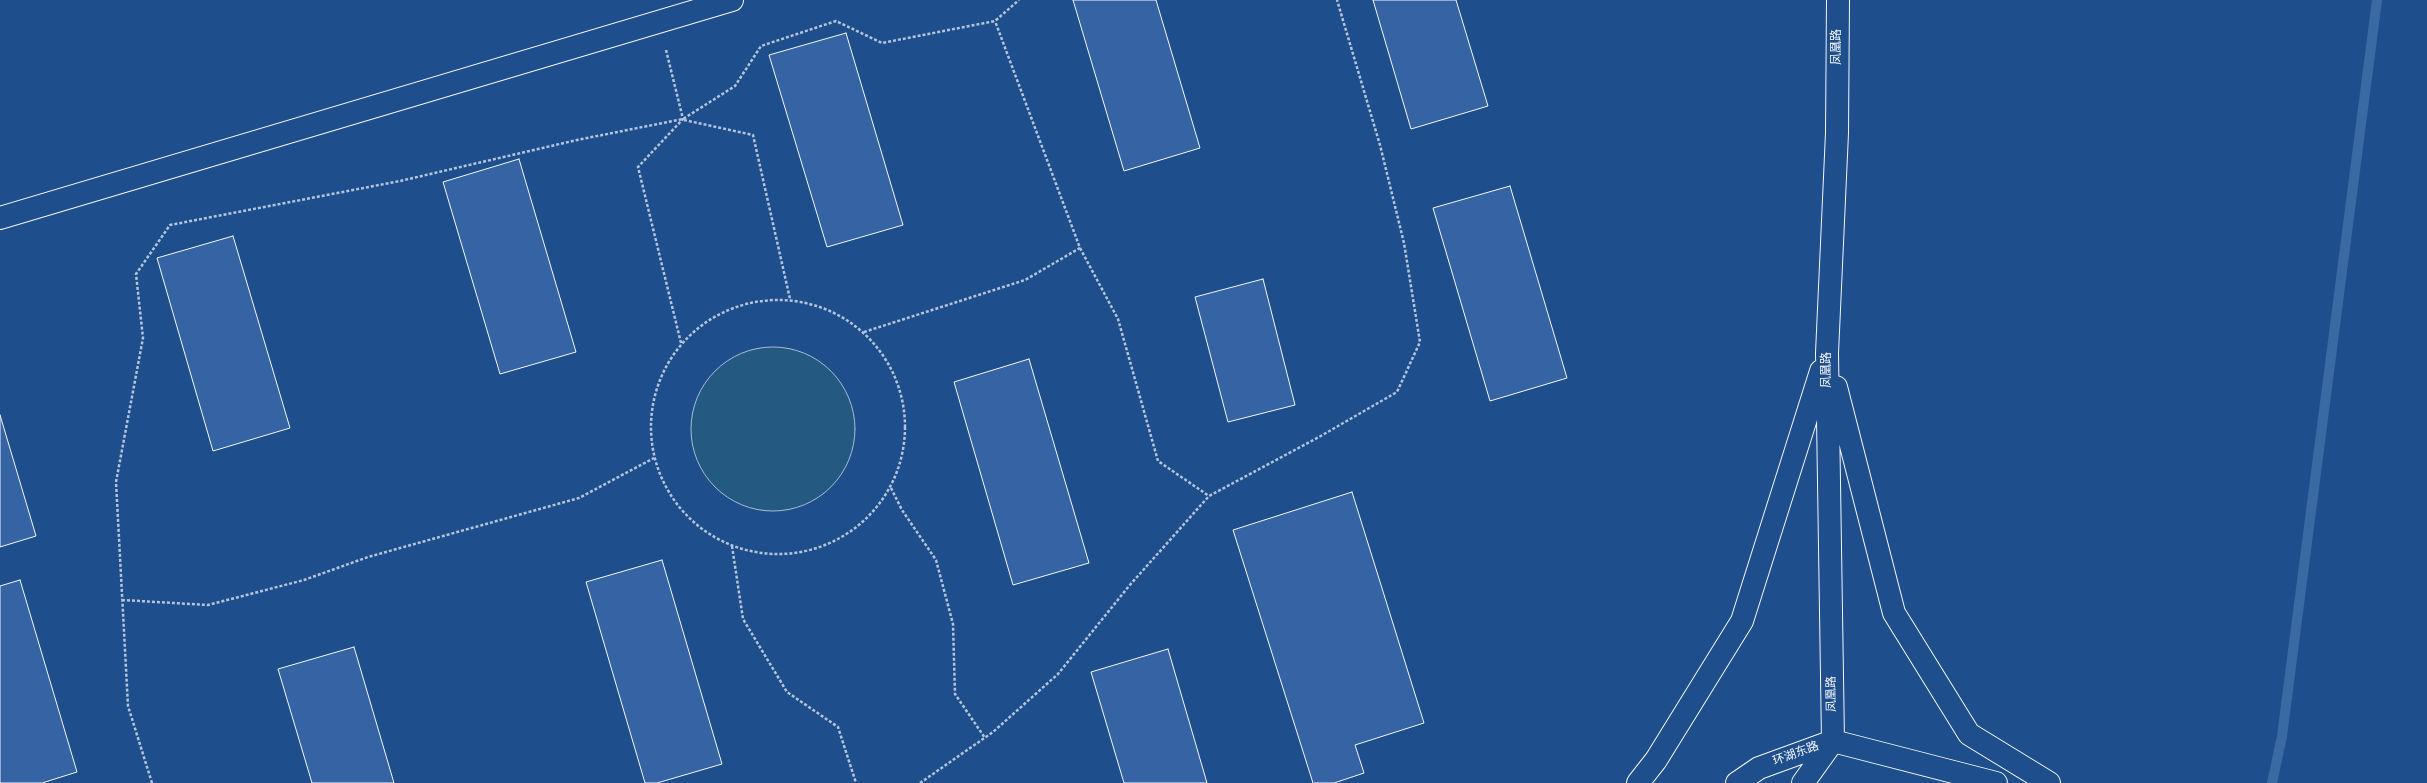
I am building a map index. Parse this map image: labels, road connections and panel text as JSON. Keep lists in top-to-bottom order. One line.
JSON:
{"streets":{"main road":["凤凰路","环湖东路"]},"crossings":[["凤凰路","环湖东路"]]}
